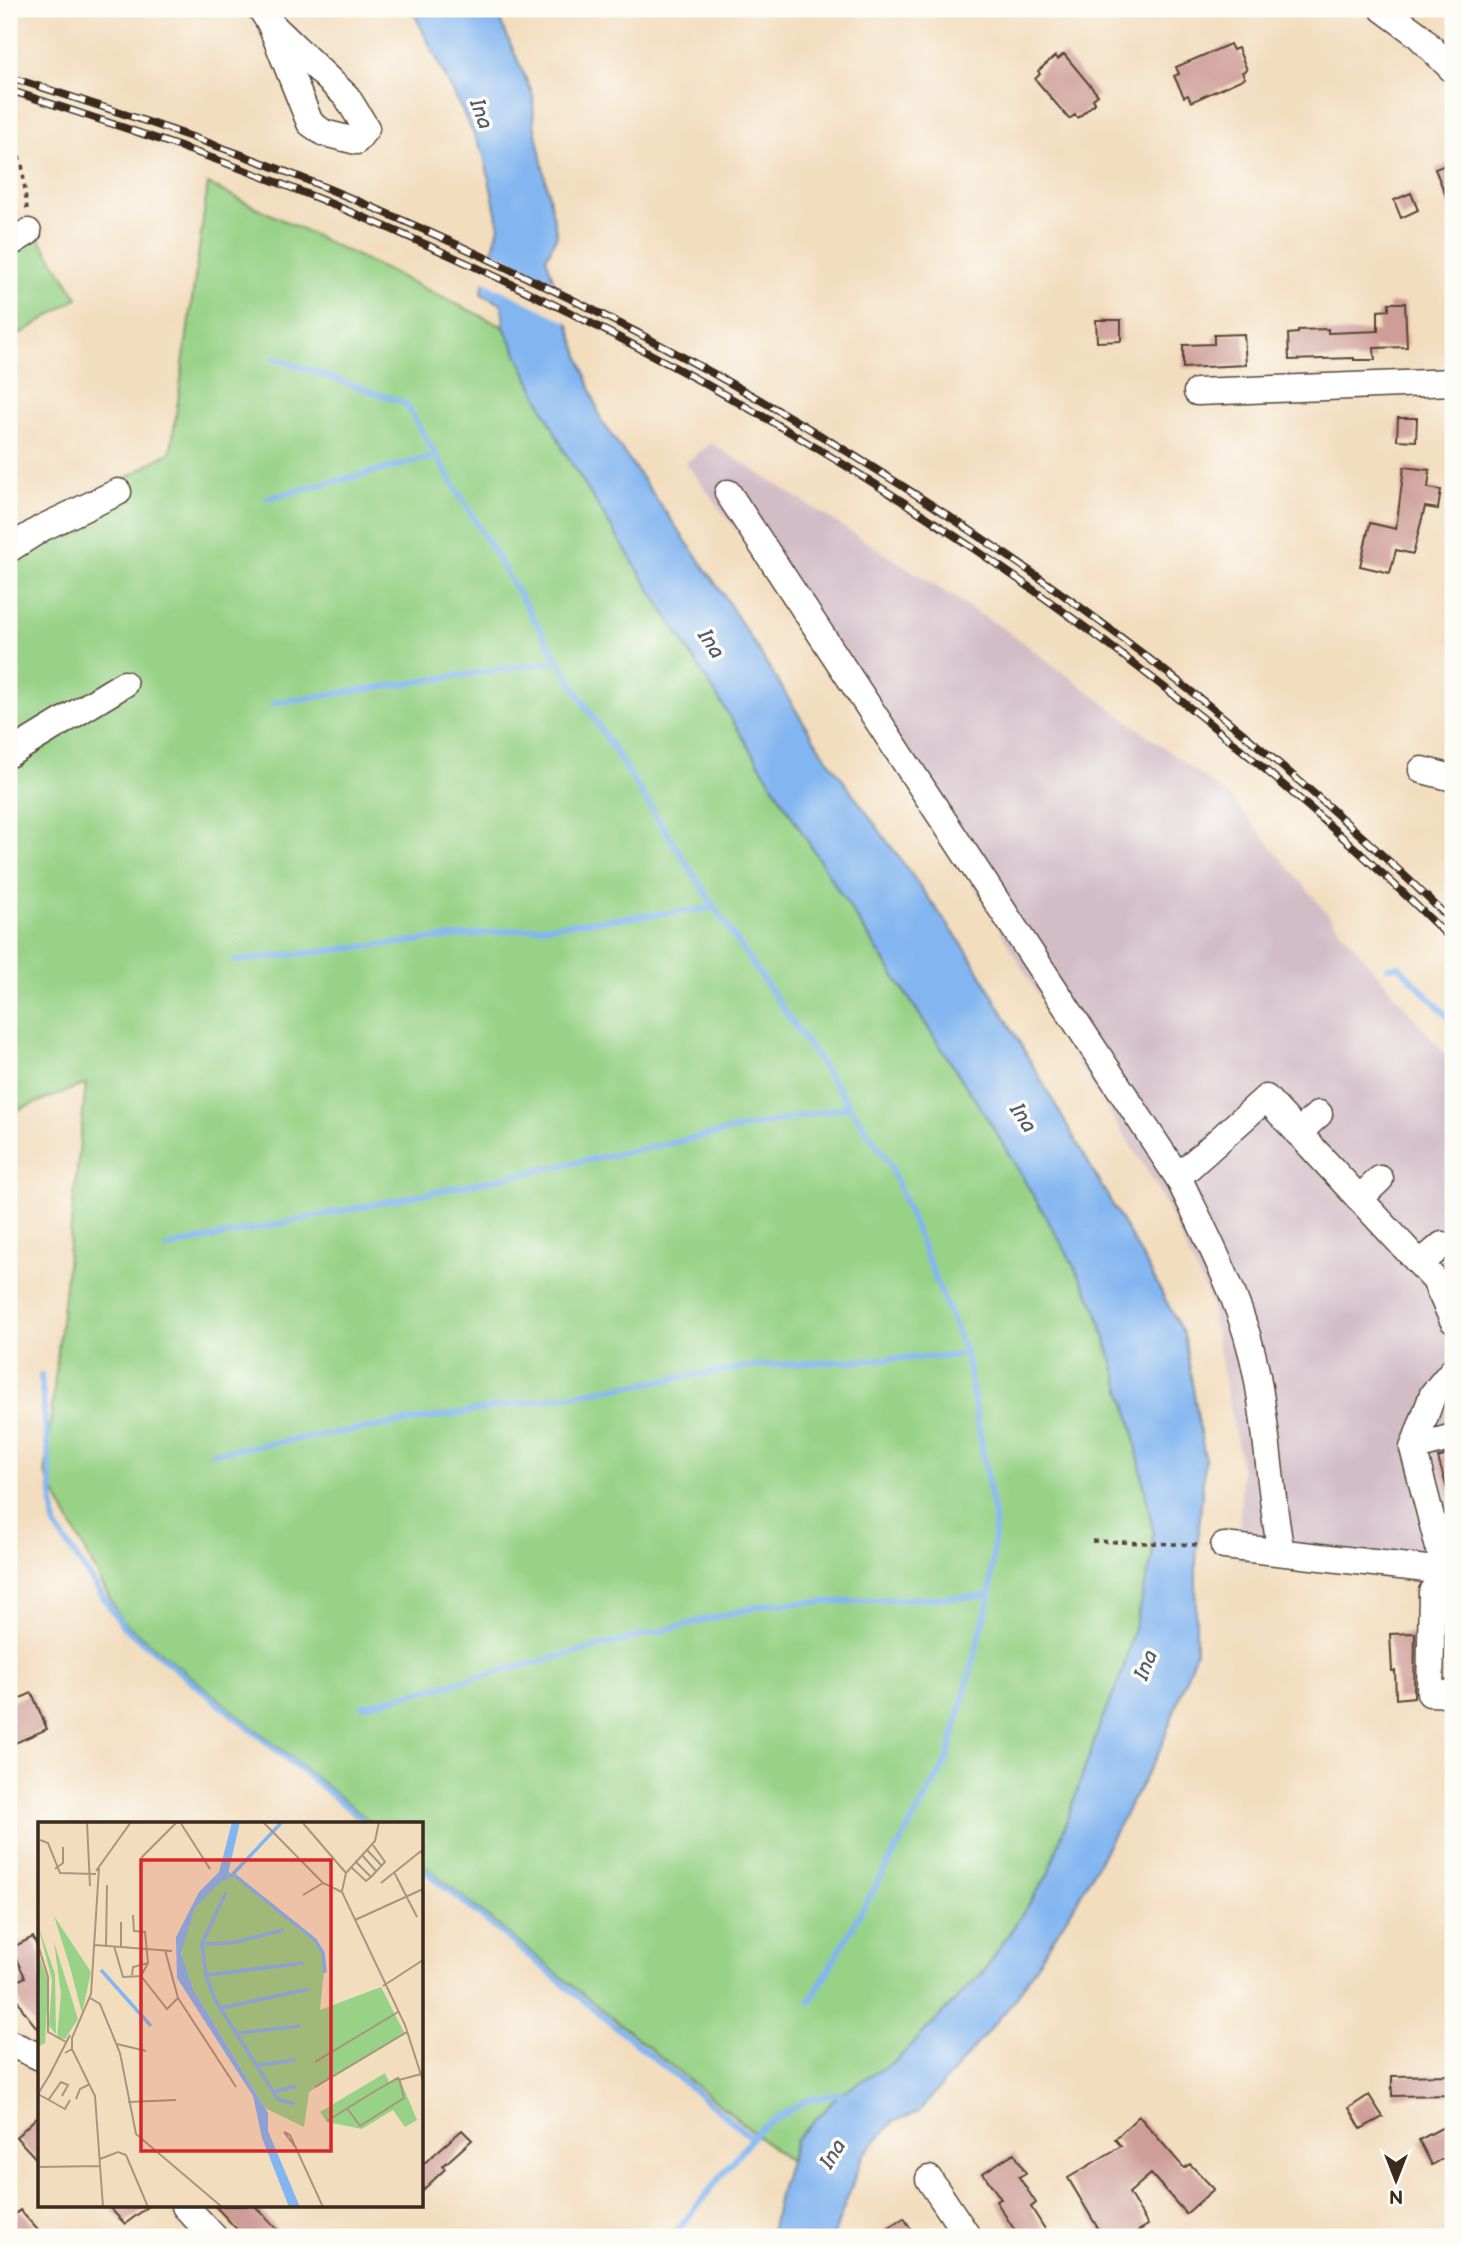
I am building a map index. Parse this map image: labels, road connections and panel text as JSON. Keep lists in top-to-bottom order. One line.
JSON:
{"water":["Ina"],"north":"bottom"}
